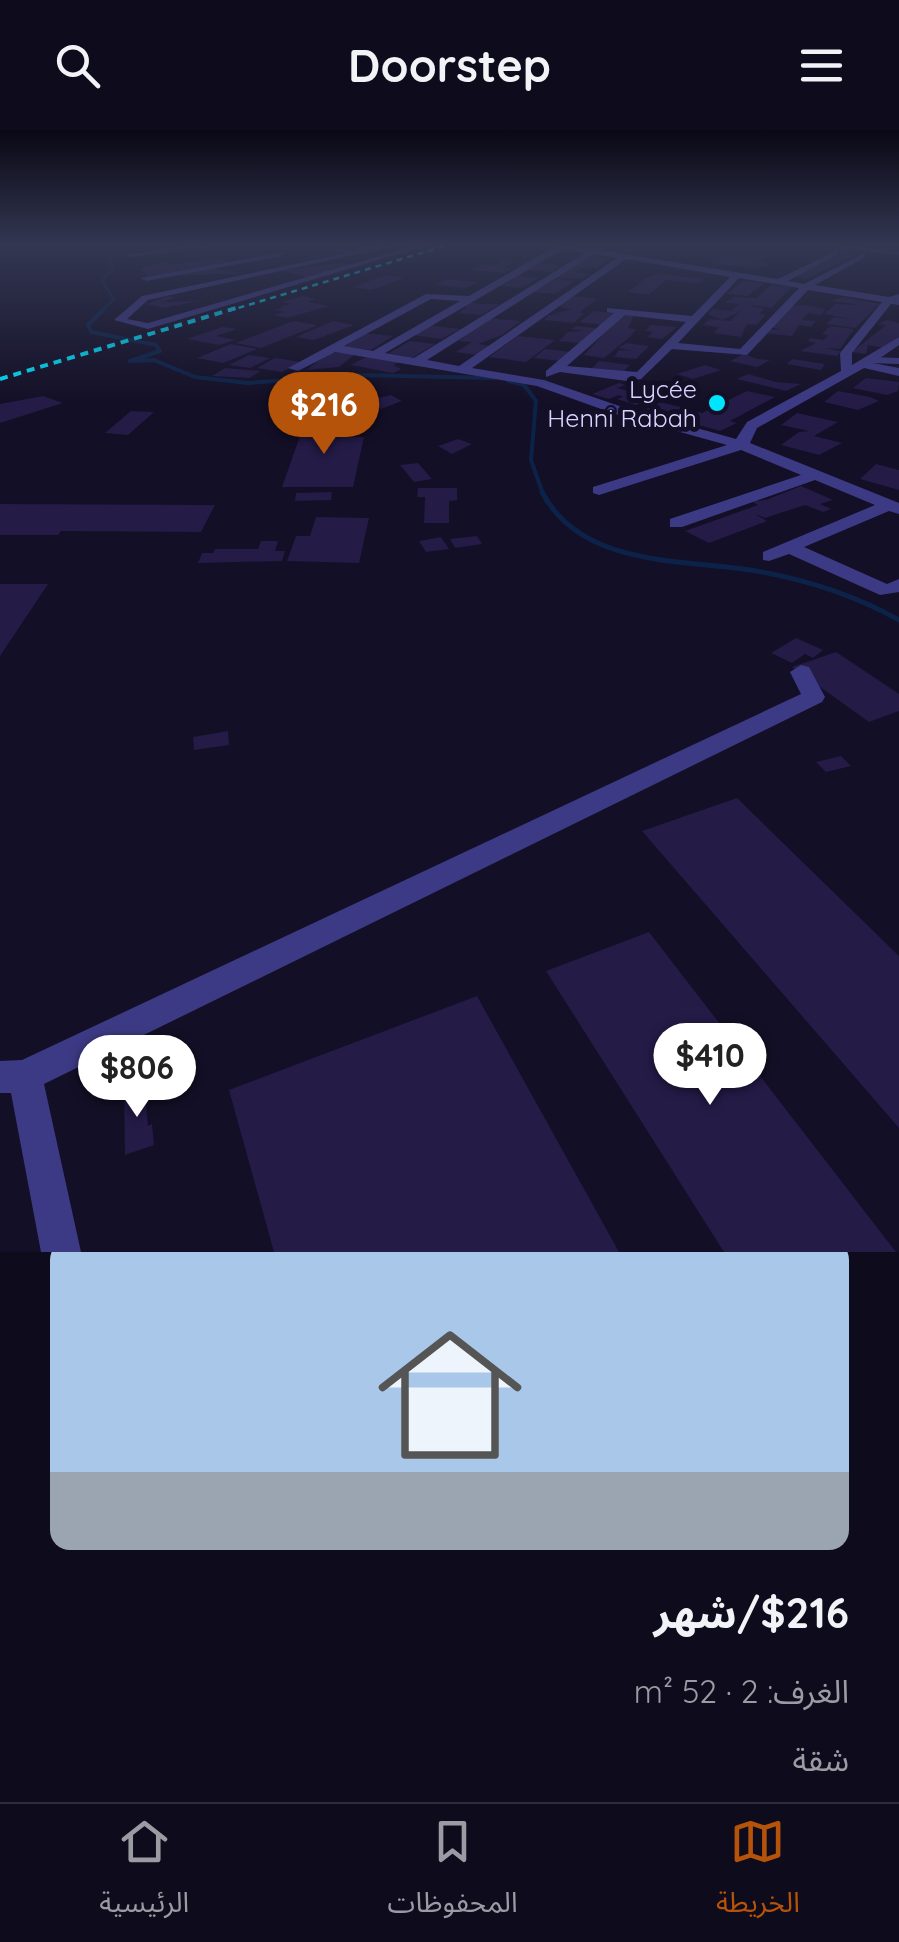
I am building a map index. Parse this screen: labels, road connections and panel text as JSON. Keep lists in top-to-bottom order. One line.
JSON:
{"places":["Lycée Henni Rabah"],"page":{"header":"Doorstep","price":["$216","$410","$806"],"list":[{"name":"$216/شهر","note":"الغرف: 2 · 52 m² · شقة"}],"tabs":["الخريطة","المحفوظات","الرئيسية"]}}
